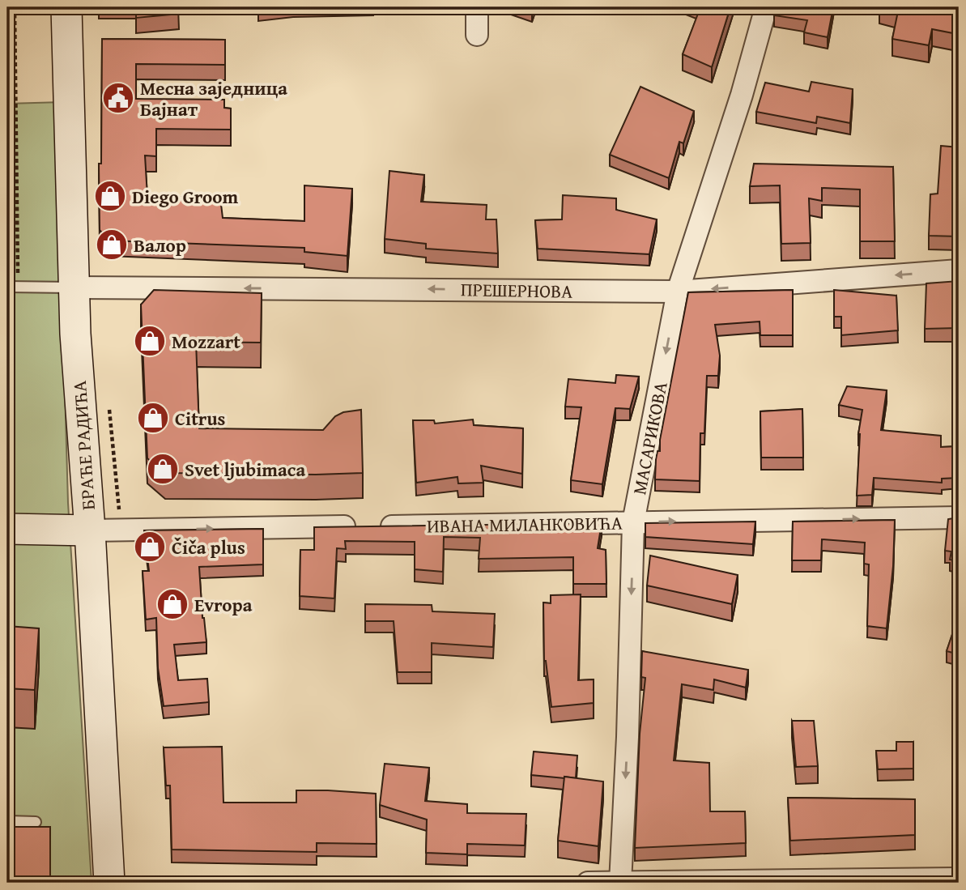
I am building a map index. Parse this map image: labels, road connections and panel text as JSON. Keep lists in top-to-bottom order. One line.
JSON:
{"streets":{"street":["ПРЕШЕРНОВА","МАСАРИКОВА","БРАЋЕ РАДИЋА","ИВАНА МИЛАНКОВИЋА"]},"crossings":[["ПРЕШЕРНОВА","МАСАРИКОВА"],["ПРЕШЕРНОВА","БРАЋЕ РАДИЋА"],["МАСАРИКОВА","ИВАНА МИЛАНКОВИЋА"],["БРАЋЕ РАДИЋА","ИВАНА МИЛАНКОВИЋА"]],"one_way":["ПРЕШЕРНОВА","МАСАРИКОВА","ИВАНА МИЛАНКОВИЋА"],"places":{"public building":["Месна заједница Бајнат"],"shop":["Diego Groom","Валор","Mozzart","Citrus","Svet ljubimaca","Čiča plus","Evropa"]}}
